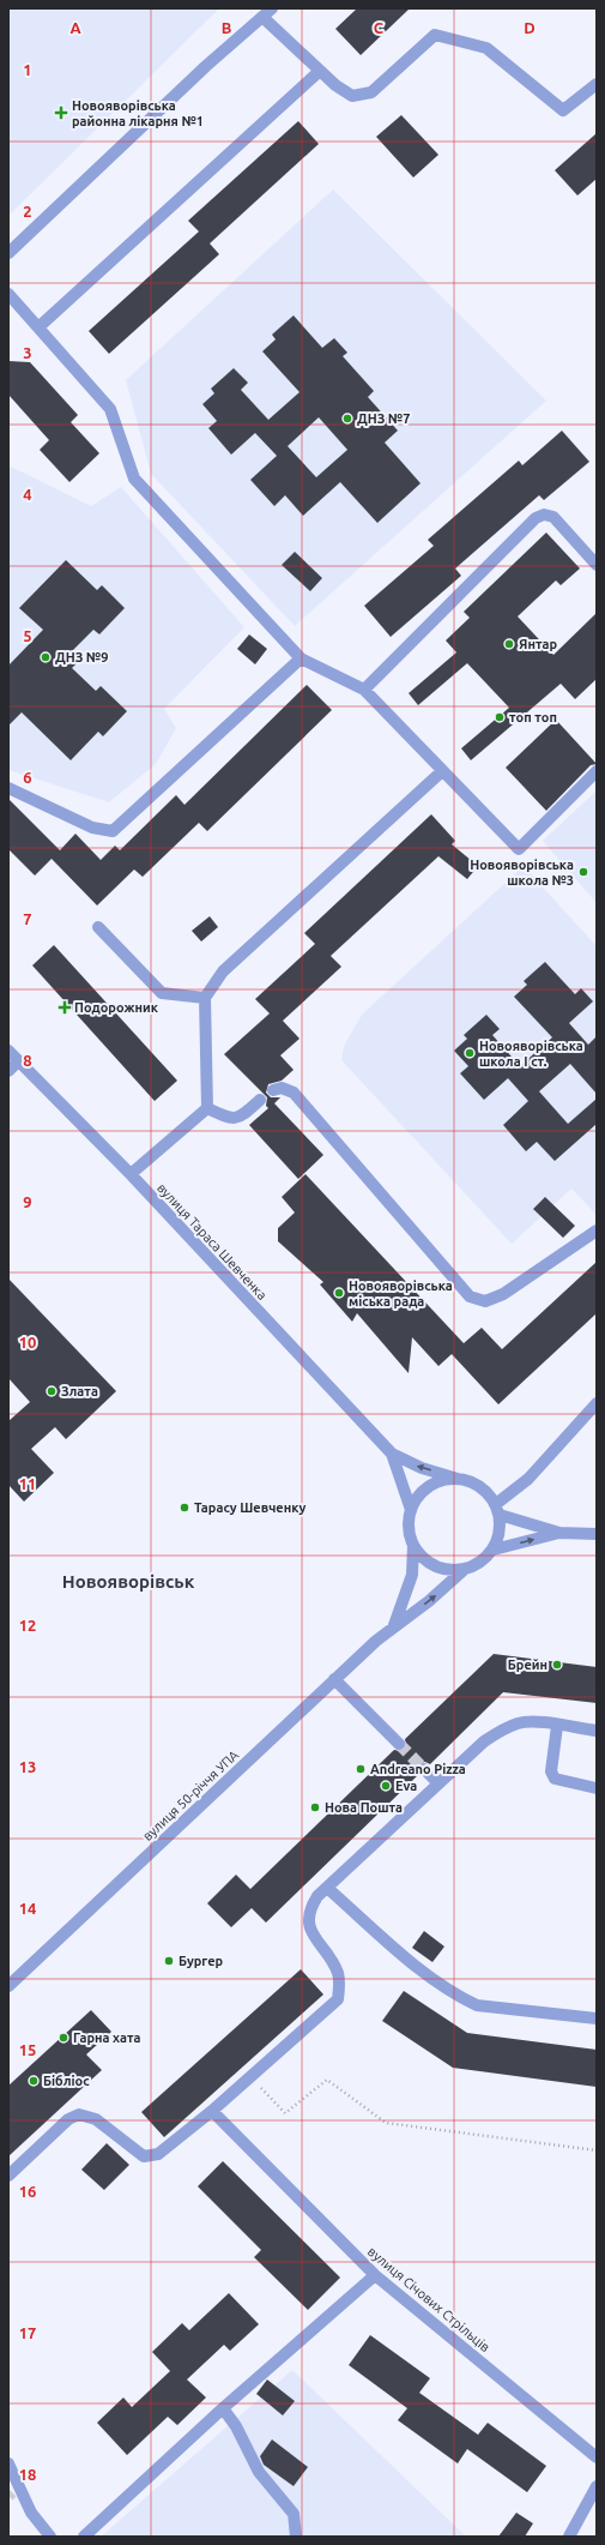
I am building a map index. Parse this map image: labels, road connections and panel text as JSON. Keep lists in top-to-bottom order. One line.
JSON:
{"streets":{"street":["вулиця Тараса Шевченка","вулиця 50-річчя УПА","вулиця Січових Стрільців"]},"crossings":[["вулиця Тараса Шевченка","вулиця 50-річчя УПА"]],"districts":["Новояворівськ"],"places":{"health":["Новояворівська районна лікарня №1","Подорожник"],"other":["ДНЗ №7","Янтар","ДНЗ №9","топ топ","Новояворівська школа №3","Новояворівська школа І ст.","Новояворівська міська рада","Злата","Тарасу Шевченку","Брейн","Andreano Pizza","Eva","Нова Пошта","Бургер","Гарна хата","Бібліос"]},"grid":{"columns":["A","B","C","D"],"rows":["1","2","3","4","5","6","7","8","9","10","11","12","13","14","15","16","17","18"]}}
